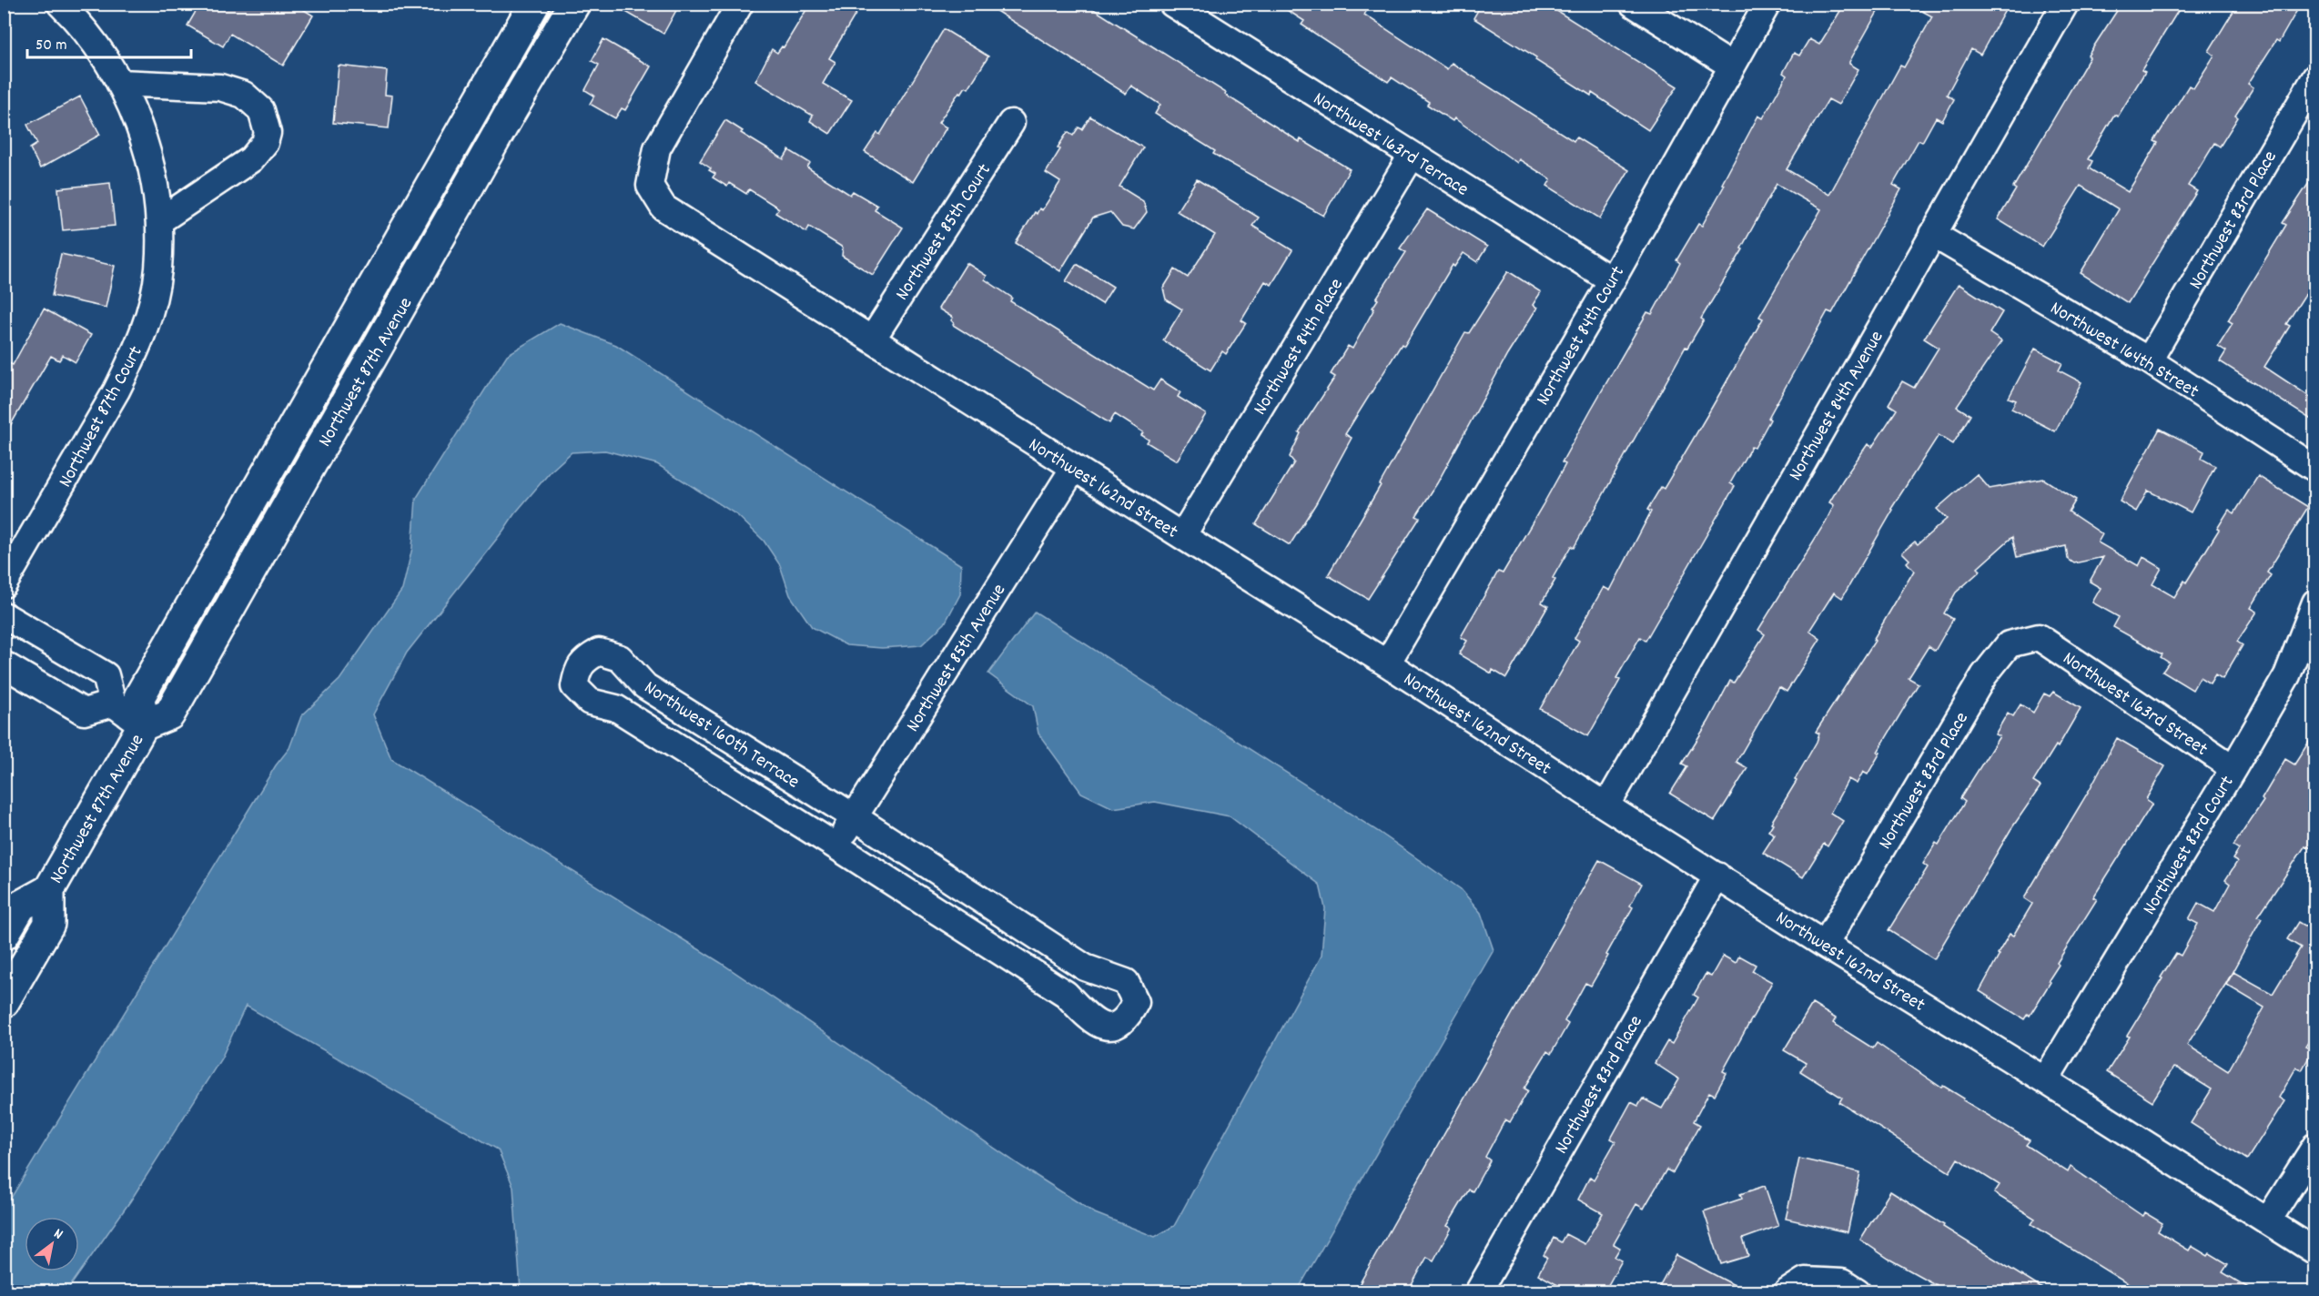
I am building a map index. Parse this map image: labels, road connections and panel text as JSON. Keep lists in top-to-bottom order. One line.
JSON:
{"streets":{"street":["Northwest 163rd Terrace","Northwest 83rd Place","Northwest 85th Court","Northwest 84th Court","Northwest 84th Place","Northwest 164th Street","Northwest 87th Avenue","Northwest 84th Avenue","Northwest 87th Court","Northwest 162nd Street","Northwest 85th Avenue","Northwest 163rd Street","Northwest 160th Terrace","Northwest 83rd Court"]},"crossings":[["Northwest 163rd Terrace","Northwest 84th Court"],["Northwest 163rd Terrace","Northwest 84th Place"],["Northwest 83rd Place","Northwest 164th Street"],["Northwest 83rd Place","Northwest 162nd Street"],["Northwest 83rd Place","Northwest 163rd Street"],["Northwest 85th Court","Northwest 162nd Street"],["Northwest 84th Court","Northwest 162nd Street"],["Northwest 84th Place","Northwest 162nd Street"],["Northwest 164th Street","Northwest 84th Avenue"],["Northwest 84th Avenue","Northwest 162nd Street"],["Northwest 162nd Street","Northwest 85th Avenue"],["Northwest 162nd Street","Northwest 83rd Court"],["Northwest 85th Avenue","Northwest 160th Terrace"],["Northwest 163rd Street","Northwest 83rd Court"]],"scale_bar":"50 m","north":"top right"}
